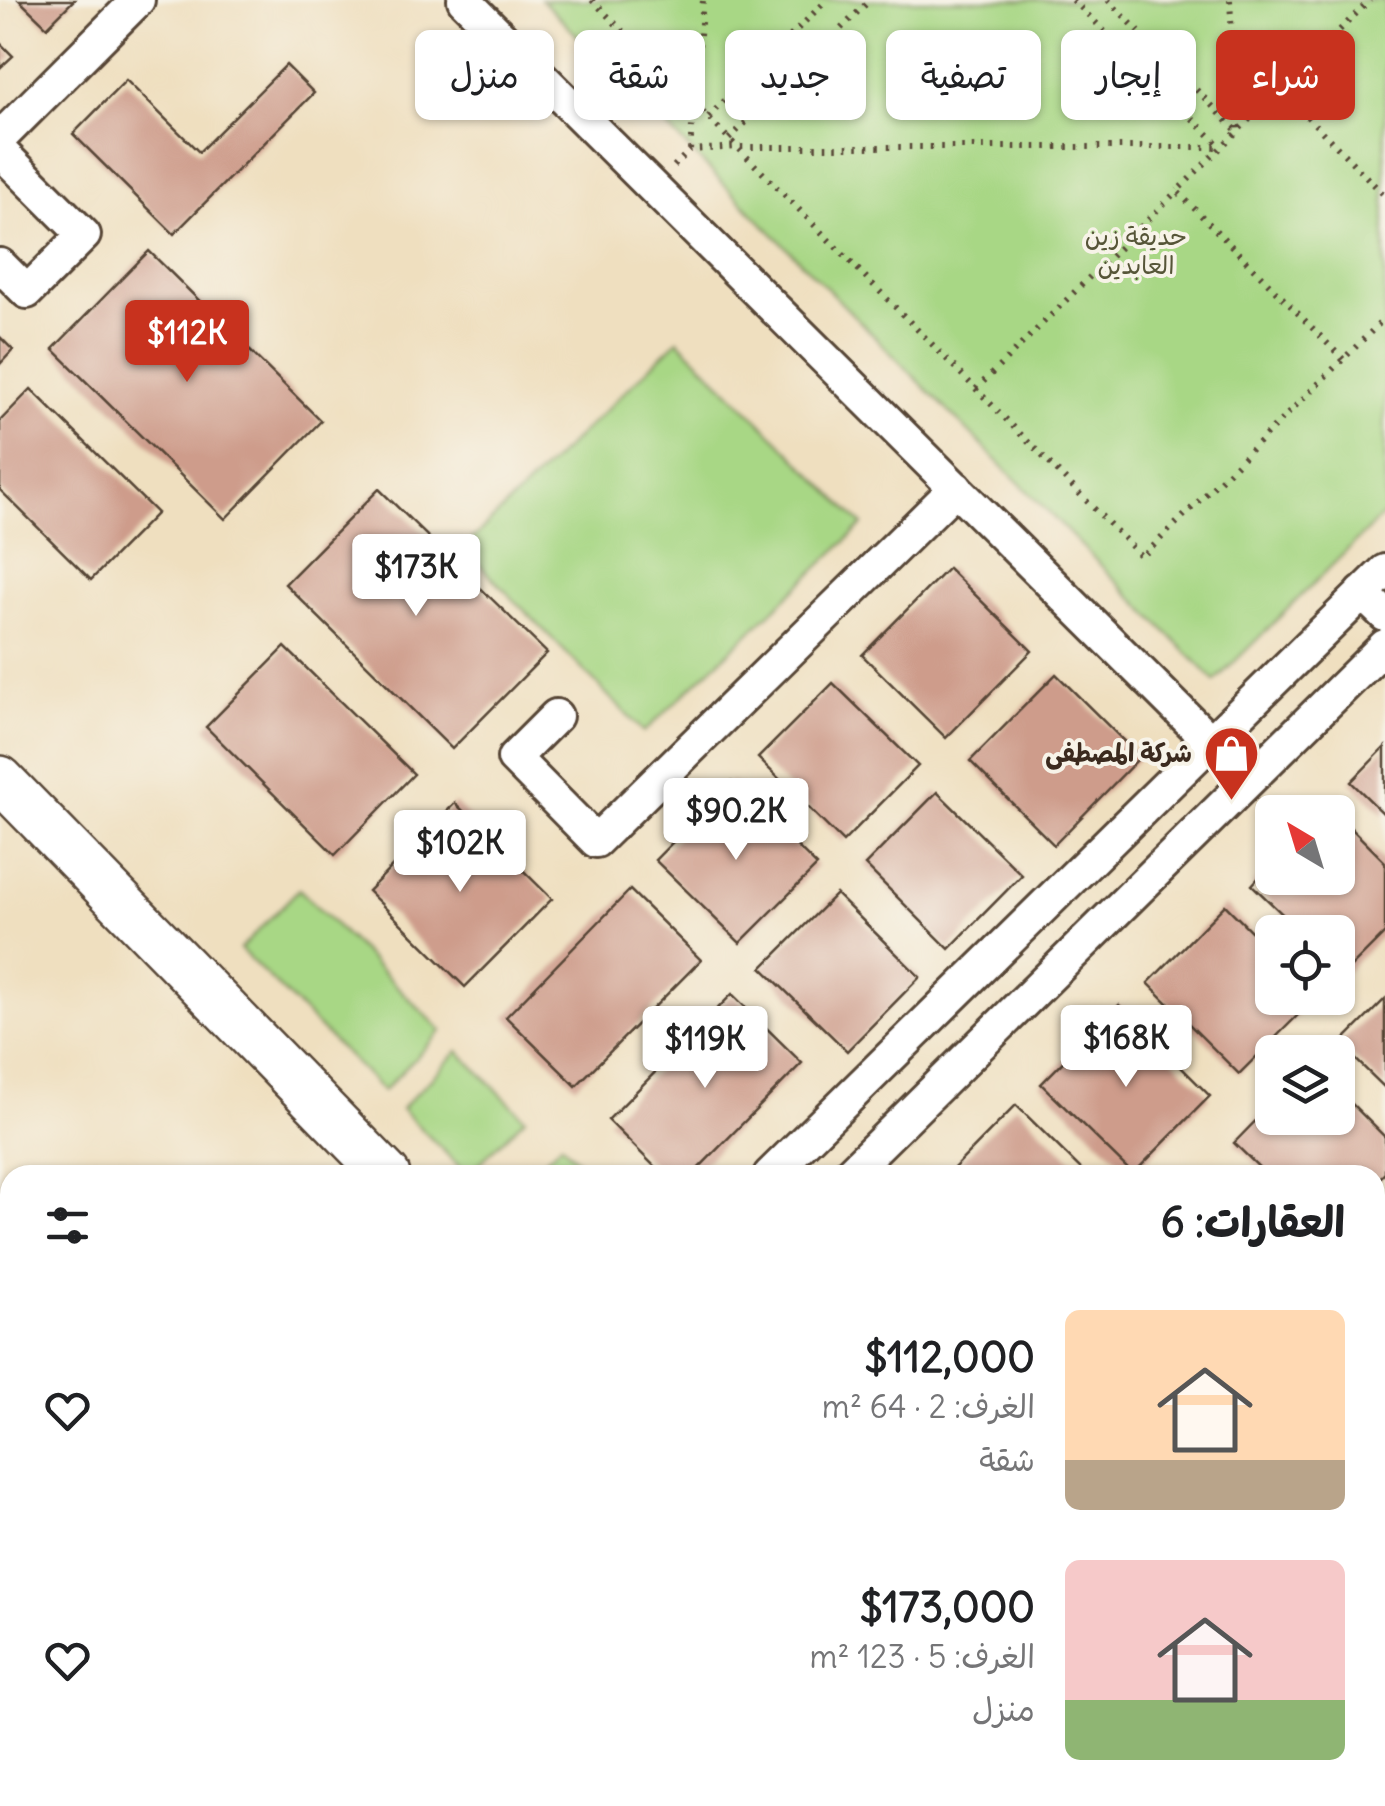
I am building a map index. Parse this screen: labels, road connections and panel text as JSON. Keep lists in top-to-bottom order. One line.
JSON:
{"parks":["حديقة زين العابدين"],"places":{"shop":["شركة المصطفى"]},"north":"top left","page":{"chip":["شراء","إيجار","تصفية","جديد","شقة","منزل"],"price":["$112K","$173K","$90.2K","$102K","$168K","$119K"],"heading":"العقارات: 6","list":[{"name":"$112,000","note":"الغرف: 2 · 64 m² · شقة"},{"name":"$173,000","note":"الغرف: 5 · 123 m² · منزل"}]}}
